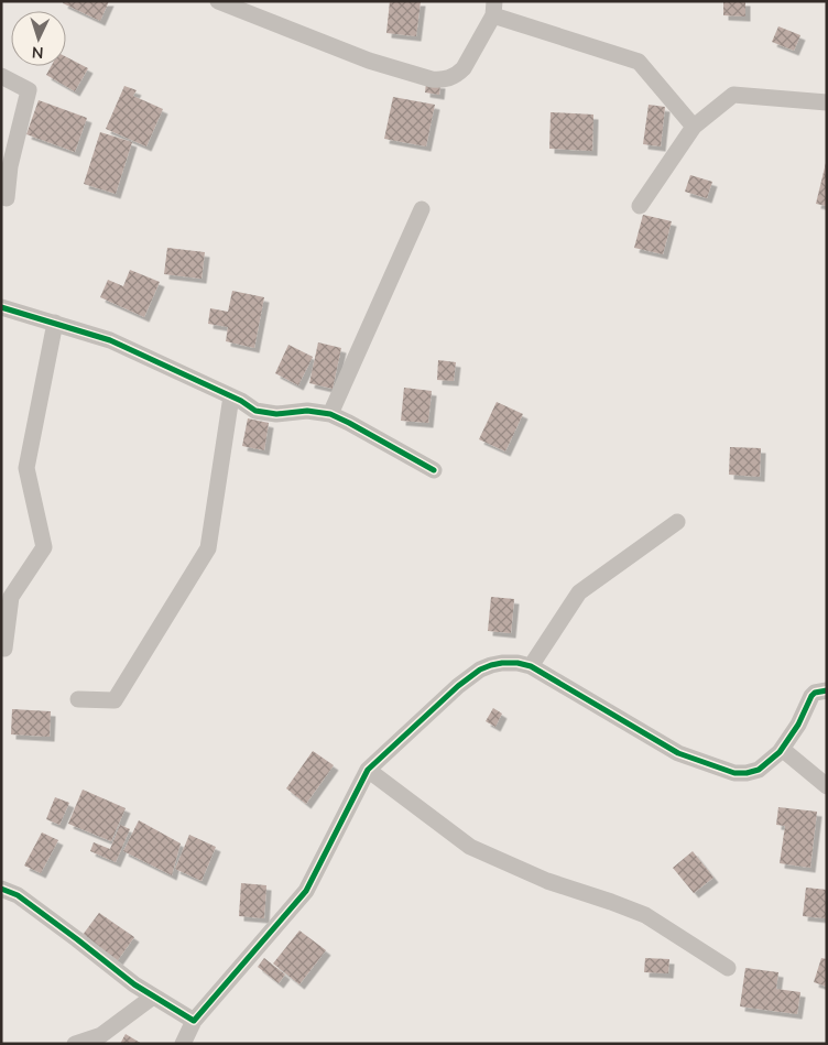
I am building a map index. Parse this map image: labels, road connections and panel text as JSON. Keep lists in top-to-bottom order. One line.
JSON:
{"north":"bottom"}
